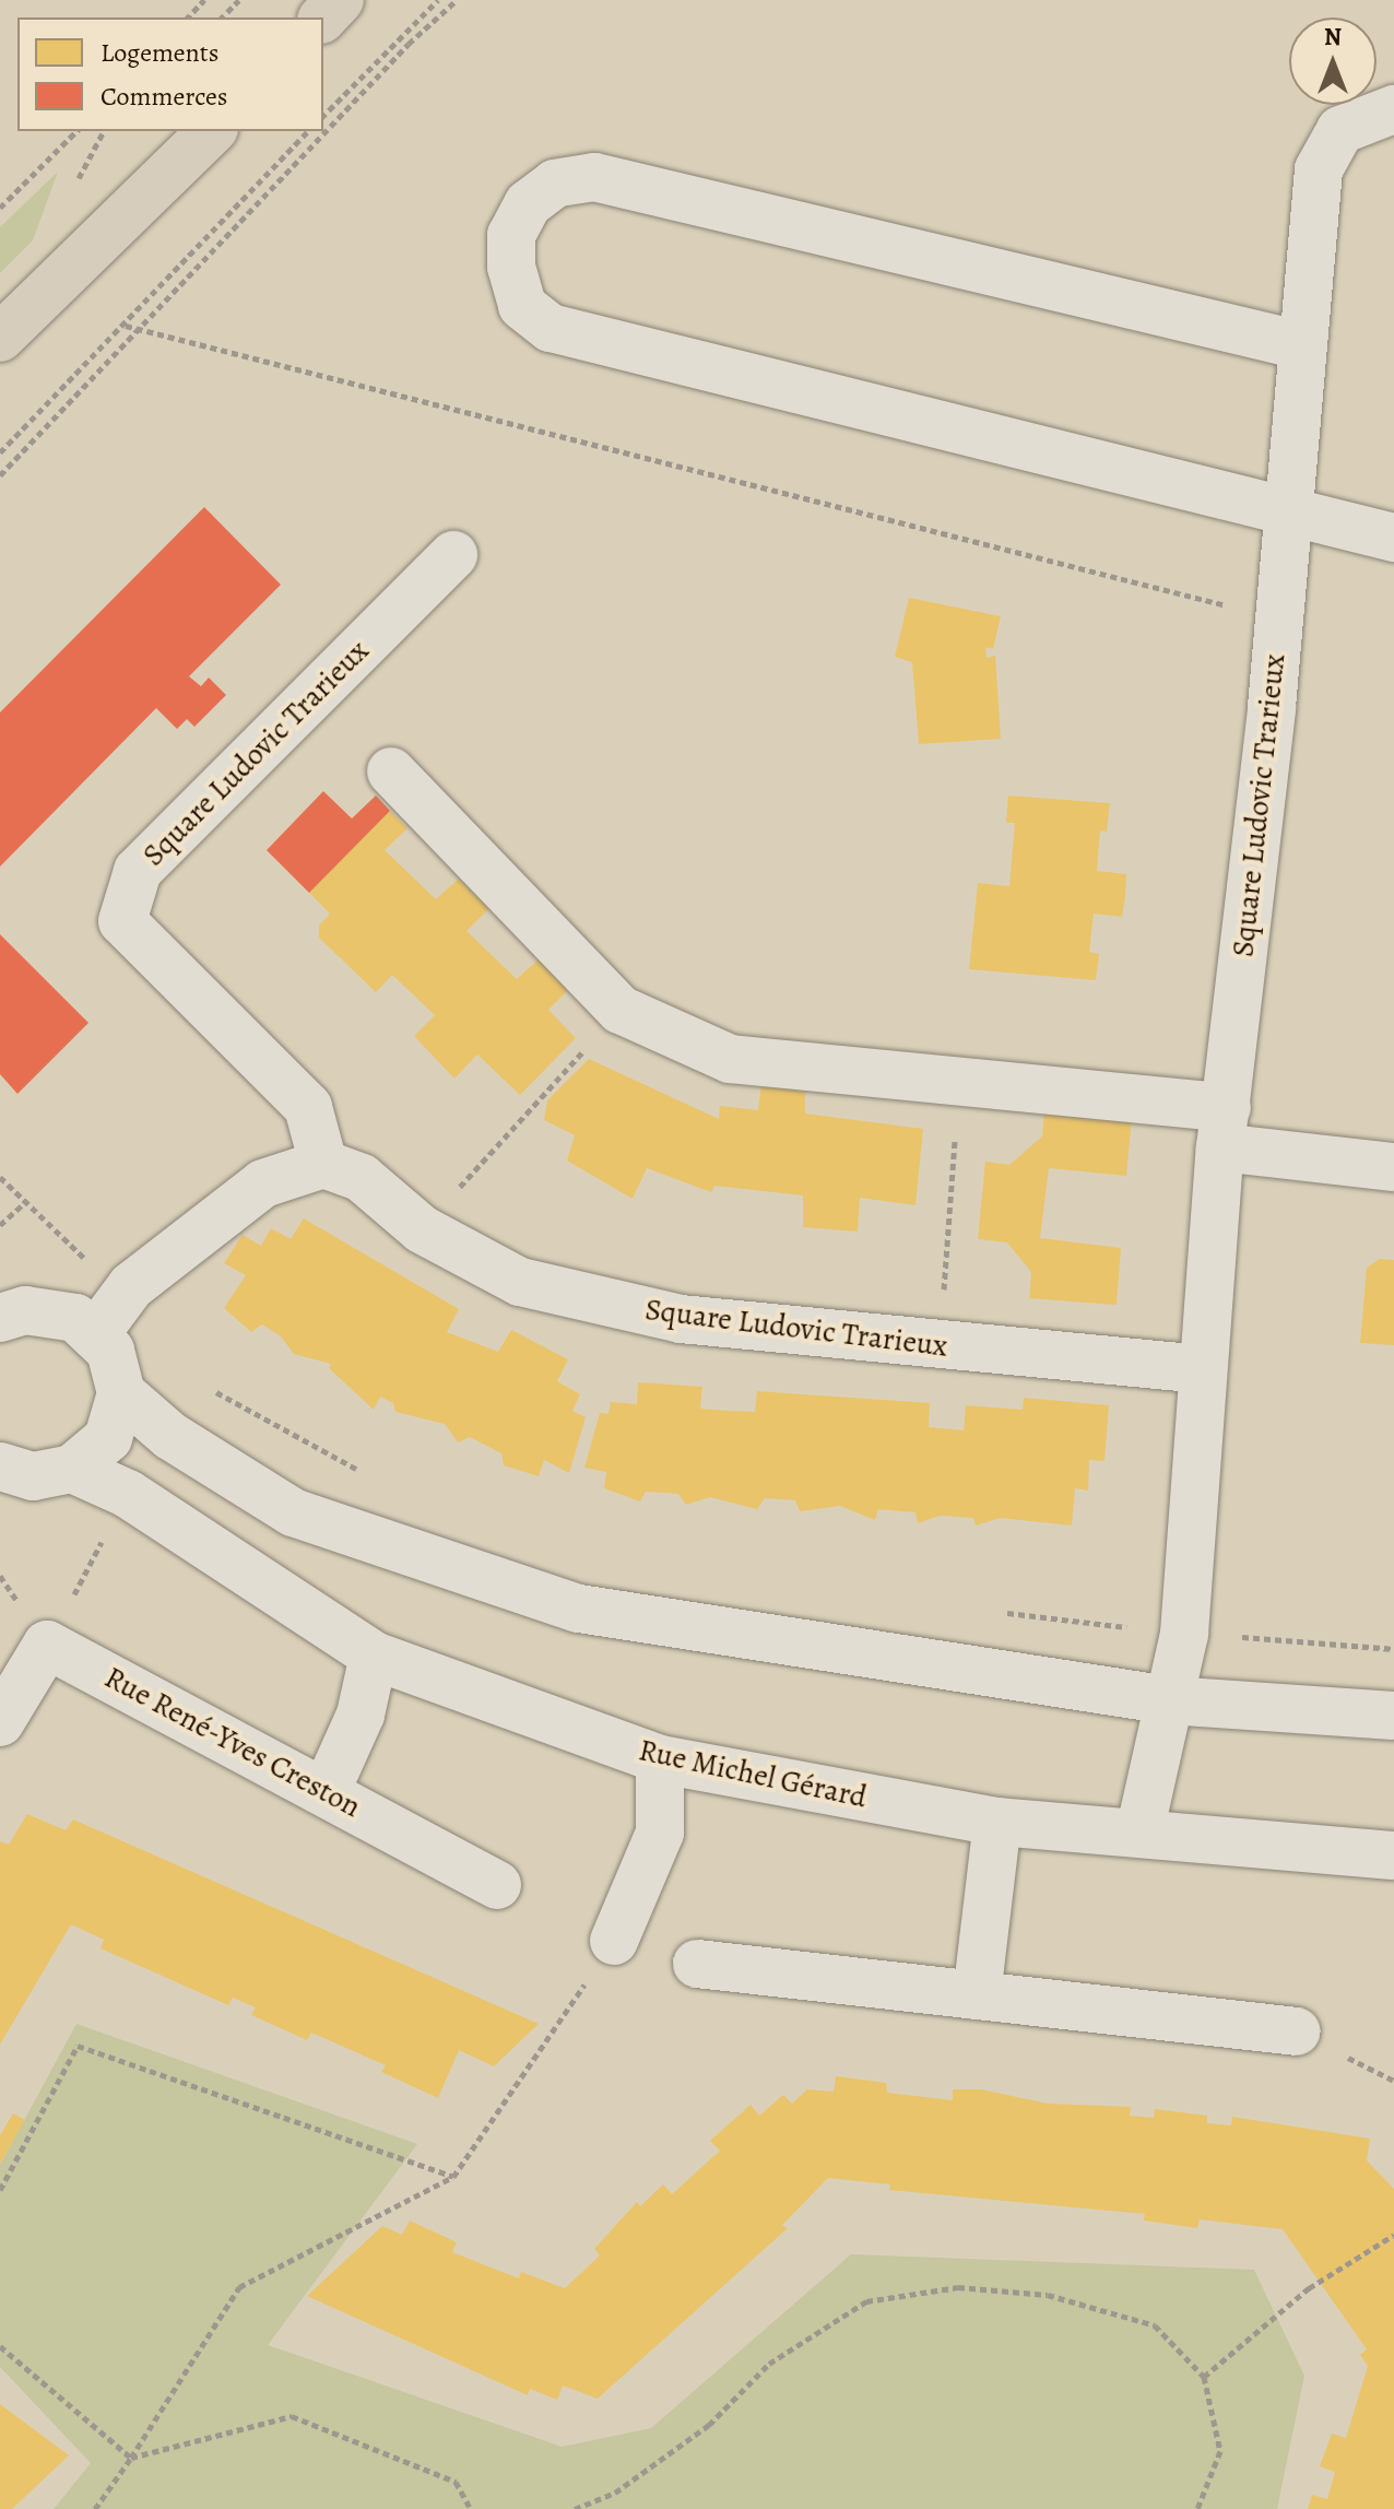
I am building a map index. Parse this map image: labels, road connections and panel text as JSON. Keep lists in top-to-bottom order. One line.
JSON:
{"streets":{"street":["Square Ludovic Trarieux","Rue René-Yves Creston","Rue Michel Gérard"]},"crossings":[["Square Ludovic Trarieux","Rue Michel Gérard"]],"legend":["Logements","Commerces"],"north":"top"}
